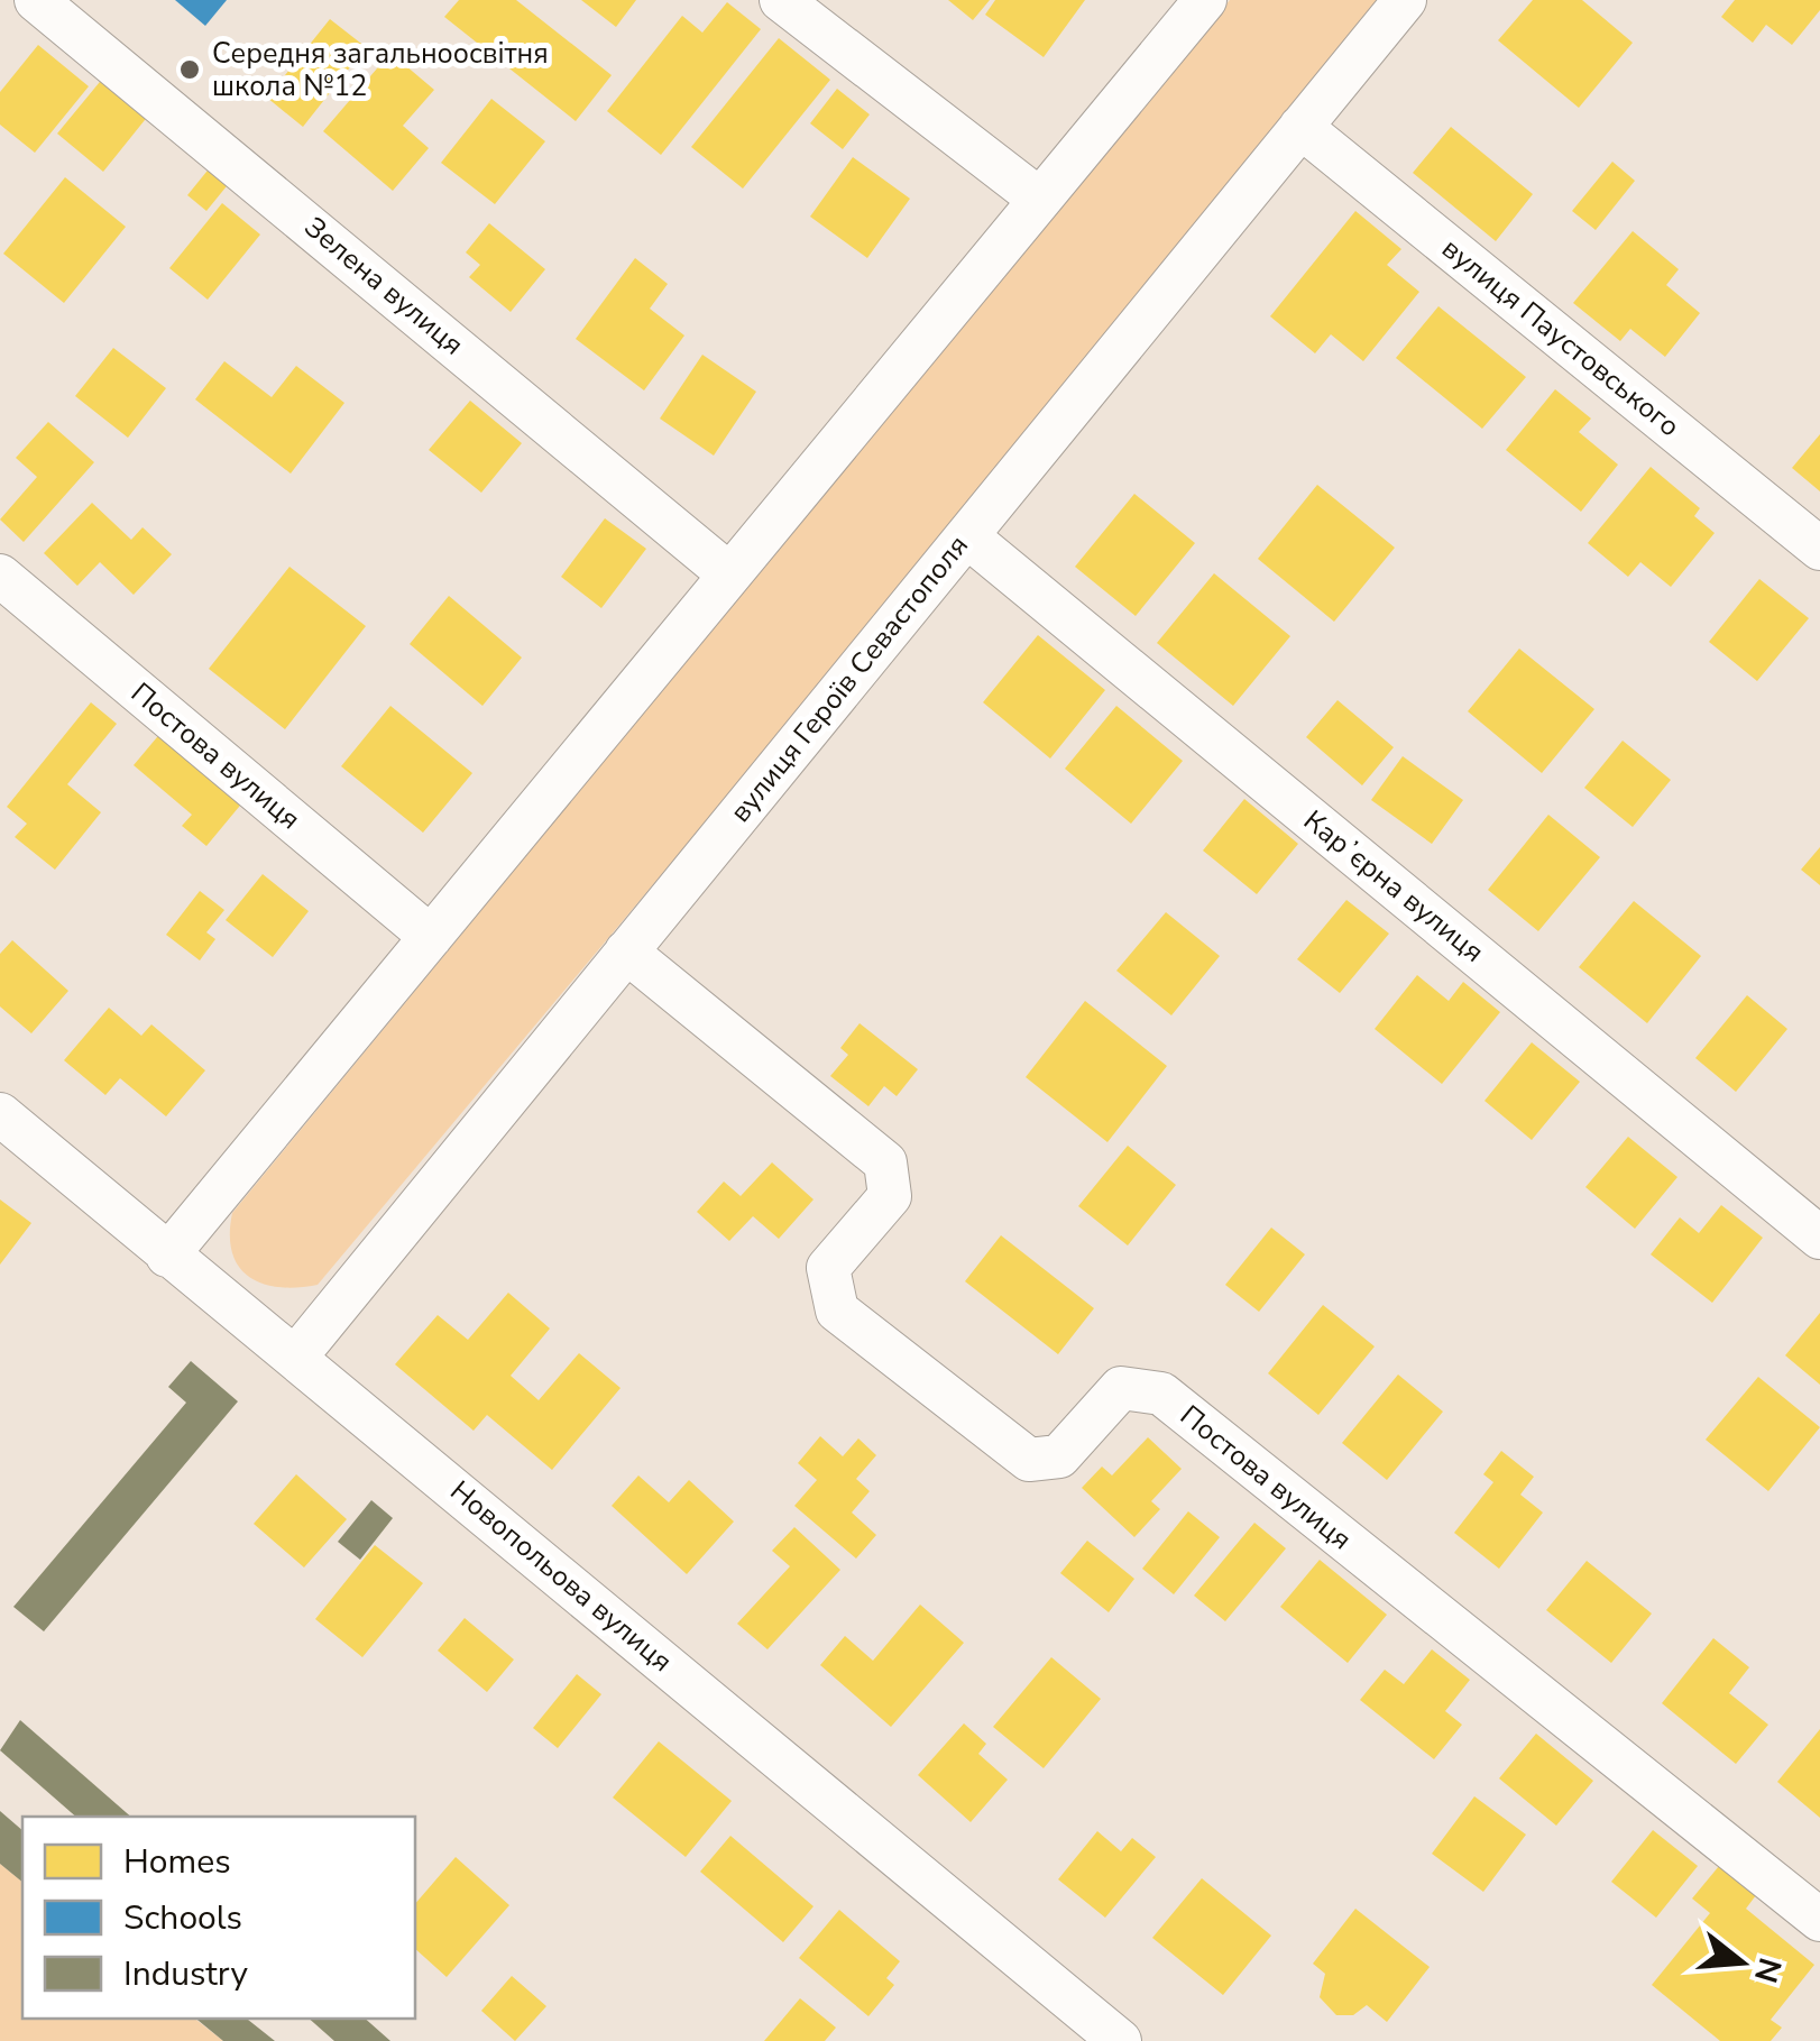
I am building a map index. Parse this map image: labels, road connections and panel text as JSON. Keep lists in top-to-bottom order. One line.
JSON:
{"streets":{"street":["Зелена вулиця","вулиця Паустовського","вулиця Героїв Севастополя","Постова вулиця","Карʼєрна вулиця","Новопольова вулиця"]},"crossings":[["вулиця Паустовського","вулиця Героїв Севастополя"],["вулиця Героїв Севастополя","Постова вулиця"],["вулиця Героїв Севастополя","Карʼєрна вулиця"],["вулиця Героїв Севастополя","Новопольова вулиця"]],"places":["Середня загальноосвітня школа №12"],"legend":["Homes","Schools","Industry"],"north":"right"}
